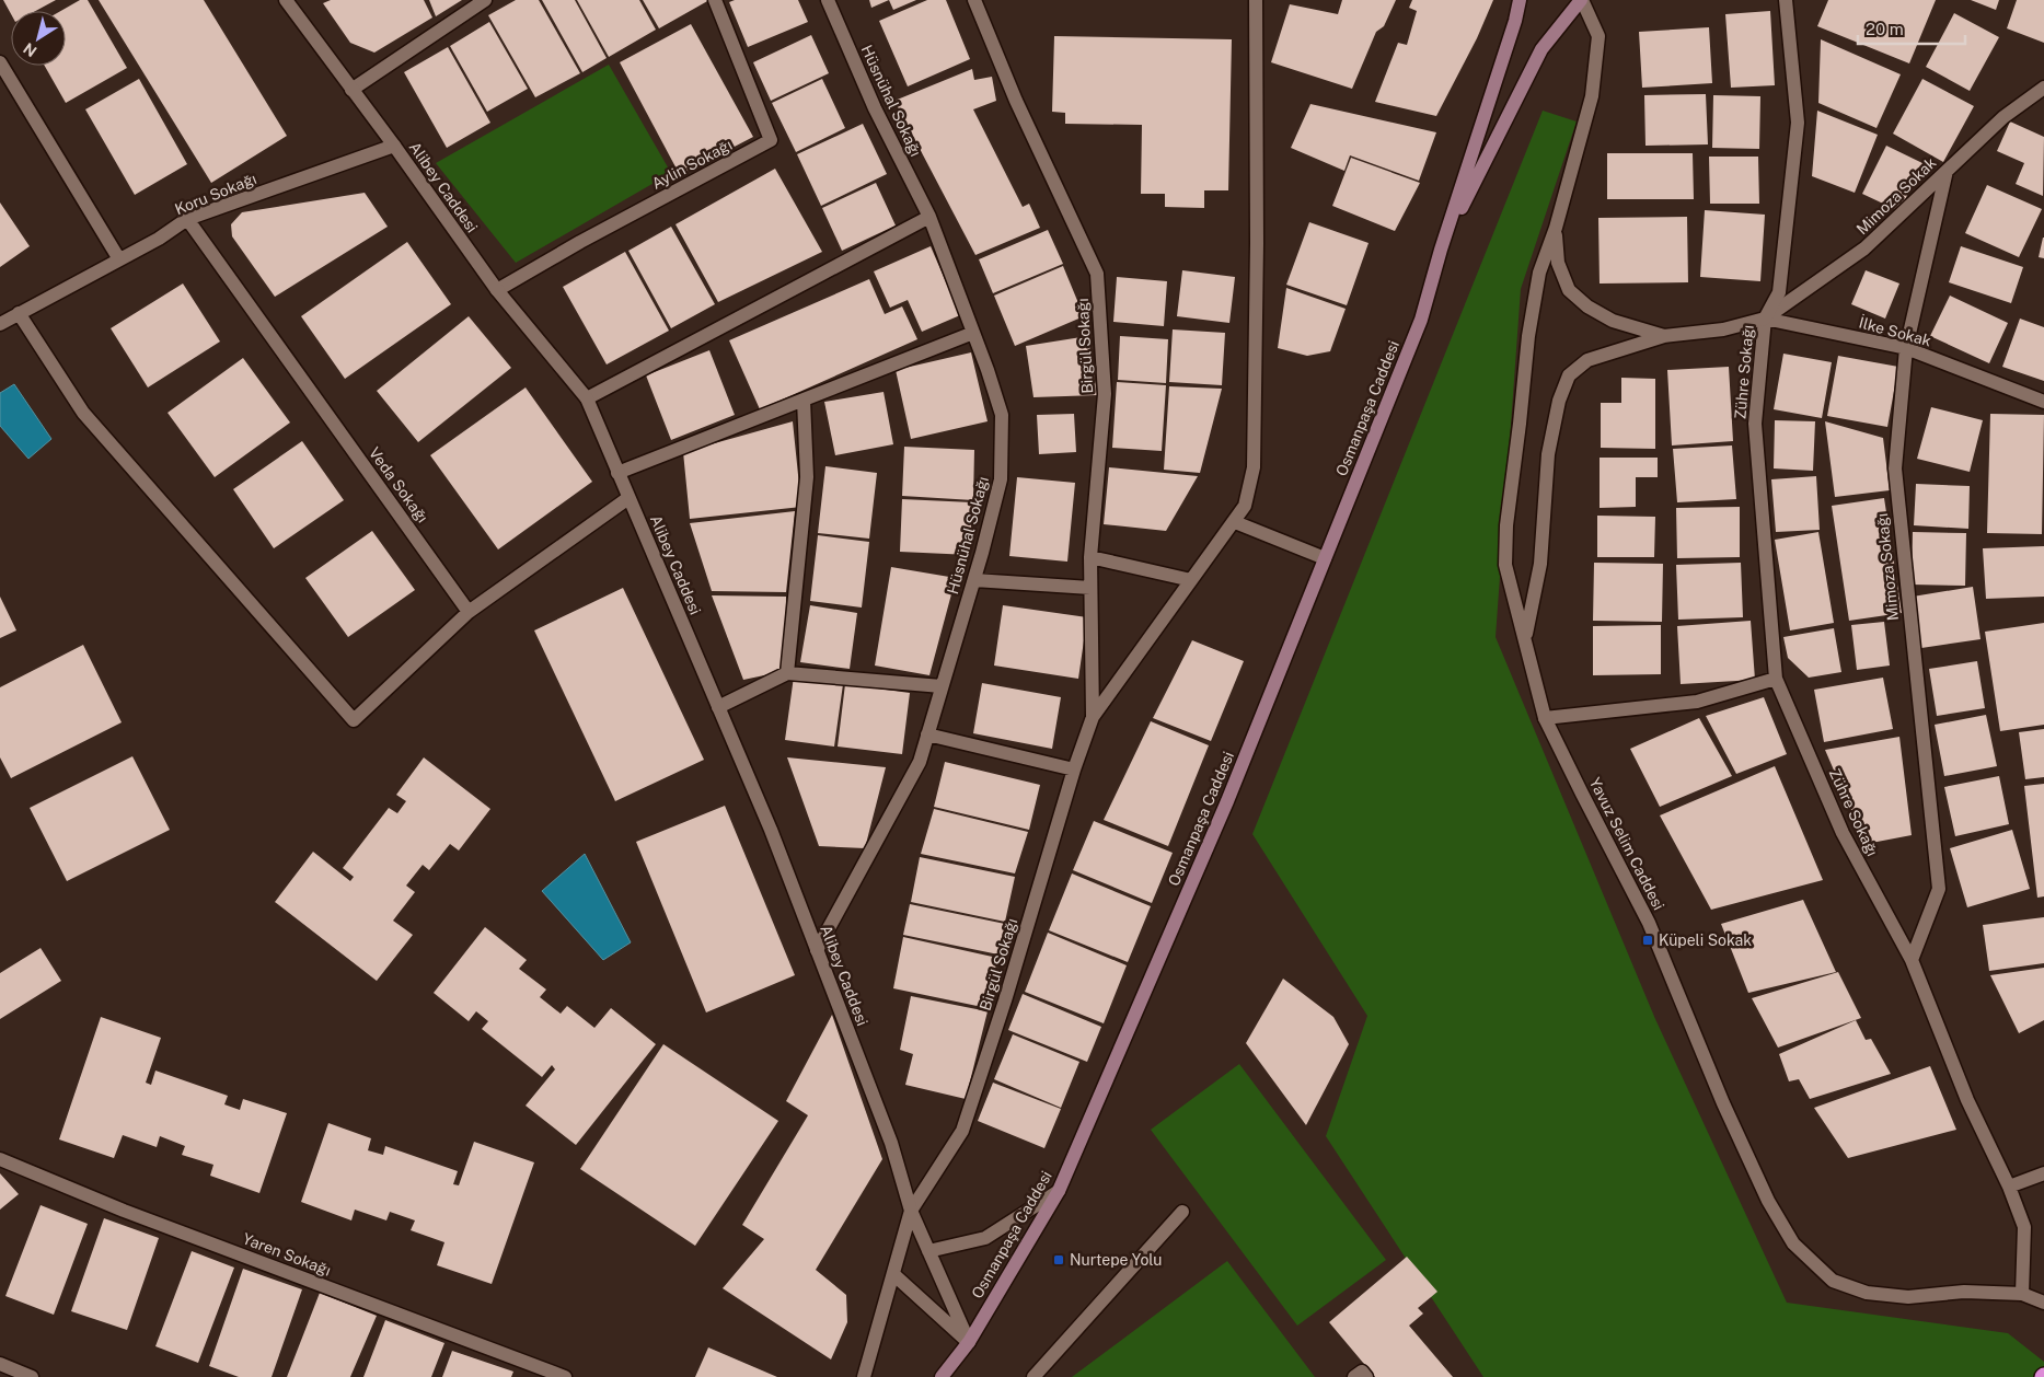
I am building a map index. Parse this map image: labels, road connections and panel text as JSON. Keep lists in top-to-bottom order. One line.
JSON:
{"streets":{"main road":["Osmanpaşa Caddesi"],"street":["Hüsnühal Sokağı","Aylin Sokağı","Alibey Caddesi","Koru Sokağı","Mimoza Sokak","İlke Sokak","Birgül Sokağı","Zühre Sokağı","Veda Sokağı","Mimoza Sokağı","Yavuz Selim Caddesi","Yaren Sokağı"]},"crossings":[["Hüsnühal Sokağı","Alibey Caddesi"],["Aylin Sokağı","Alibey Caddesi"],["Alibey Caddesi","Koru Sokağı"],["Alibey Caddesi","Birgül Sokağı"],["Alibey Caddesi","Osmanpaşa Caddesi"],["Koru Sokağı","Veda Sokağı"],["Mimoza Sokak","İlke Sokak"],["Mimoza Sokak","Zühre Sokağı"],["Mimoza Sokak","Mimoza Sokağı"],["İlke Sokak","Zühre Sokağı"],["İlke Sokak","Mimoza Sokağı"],["Zühre Sokağı","Mimoza Sokağı"],["Zühre Sokağı","Yavuz Selim Caddesi"]],"places":{"transit":["Küpeli Sokak","Nurtepe Yolu"]},"scale_bar":"20 m","north":"bottom left"}
